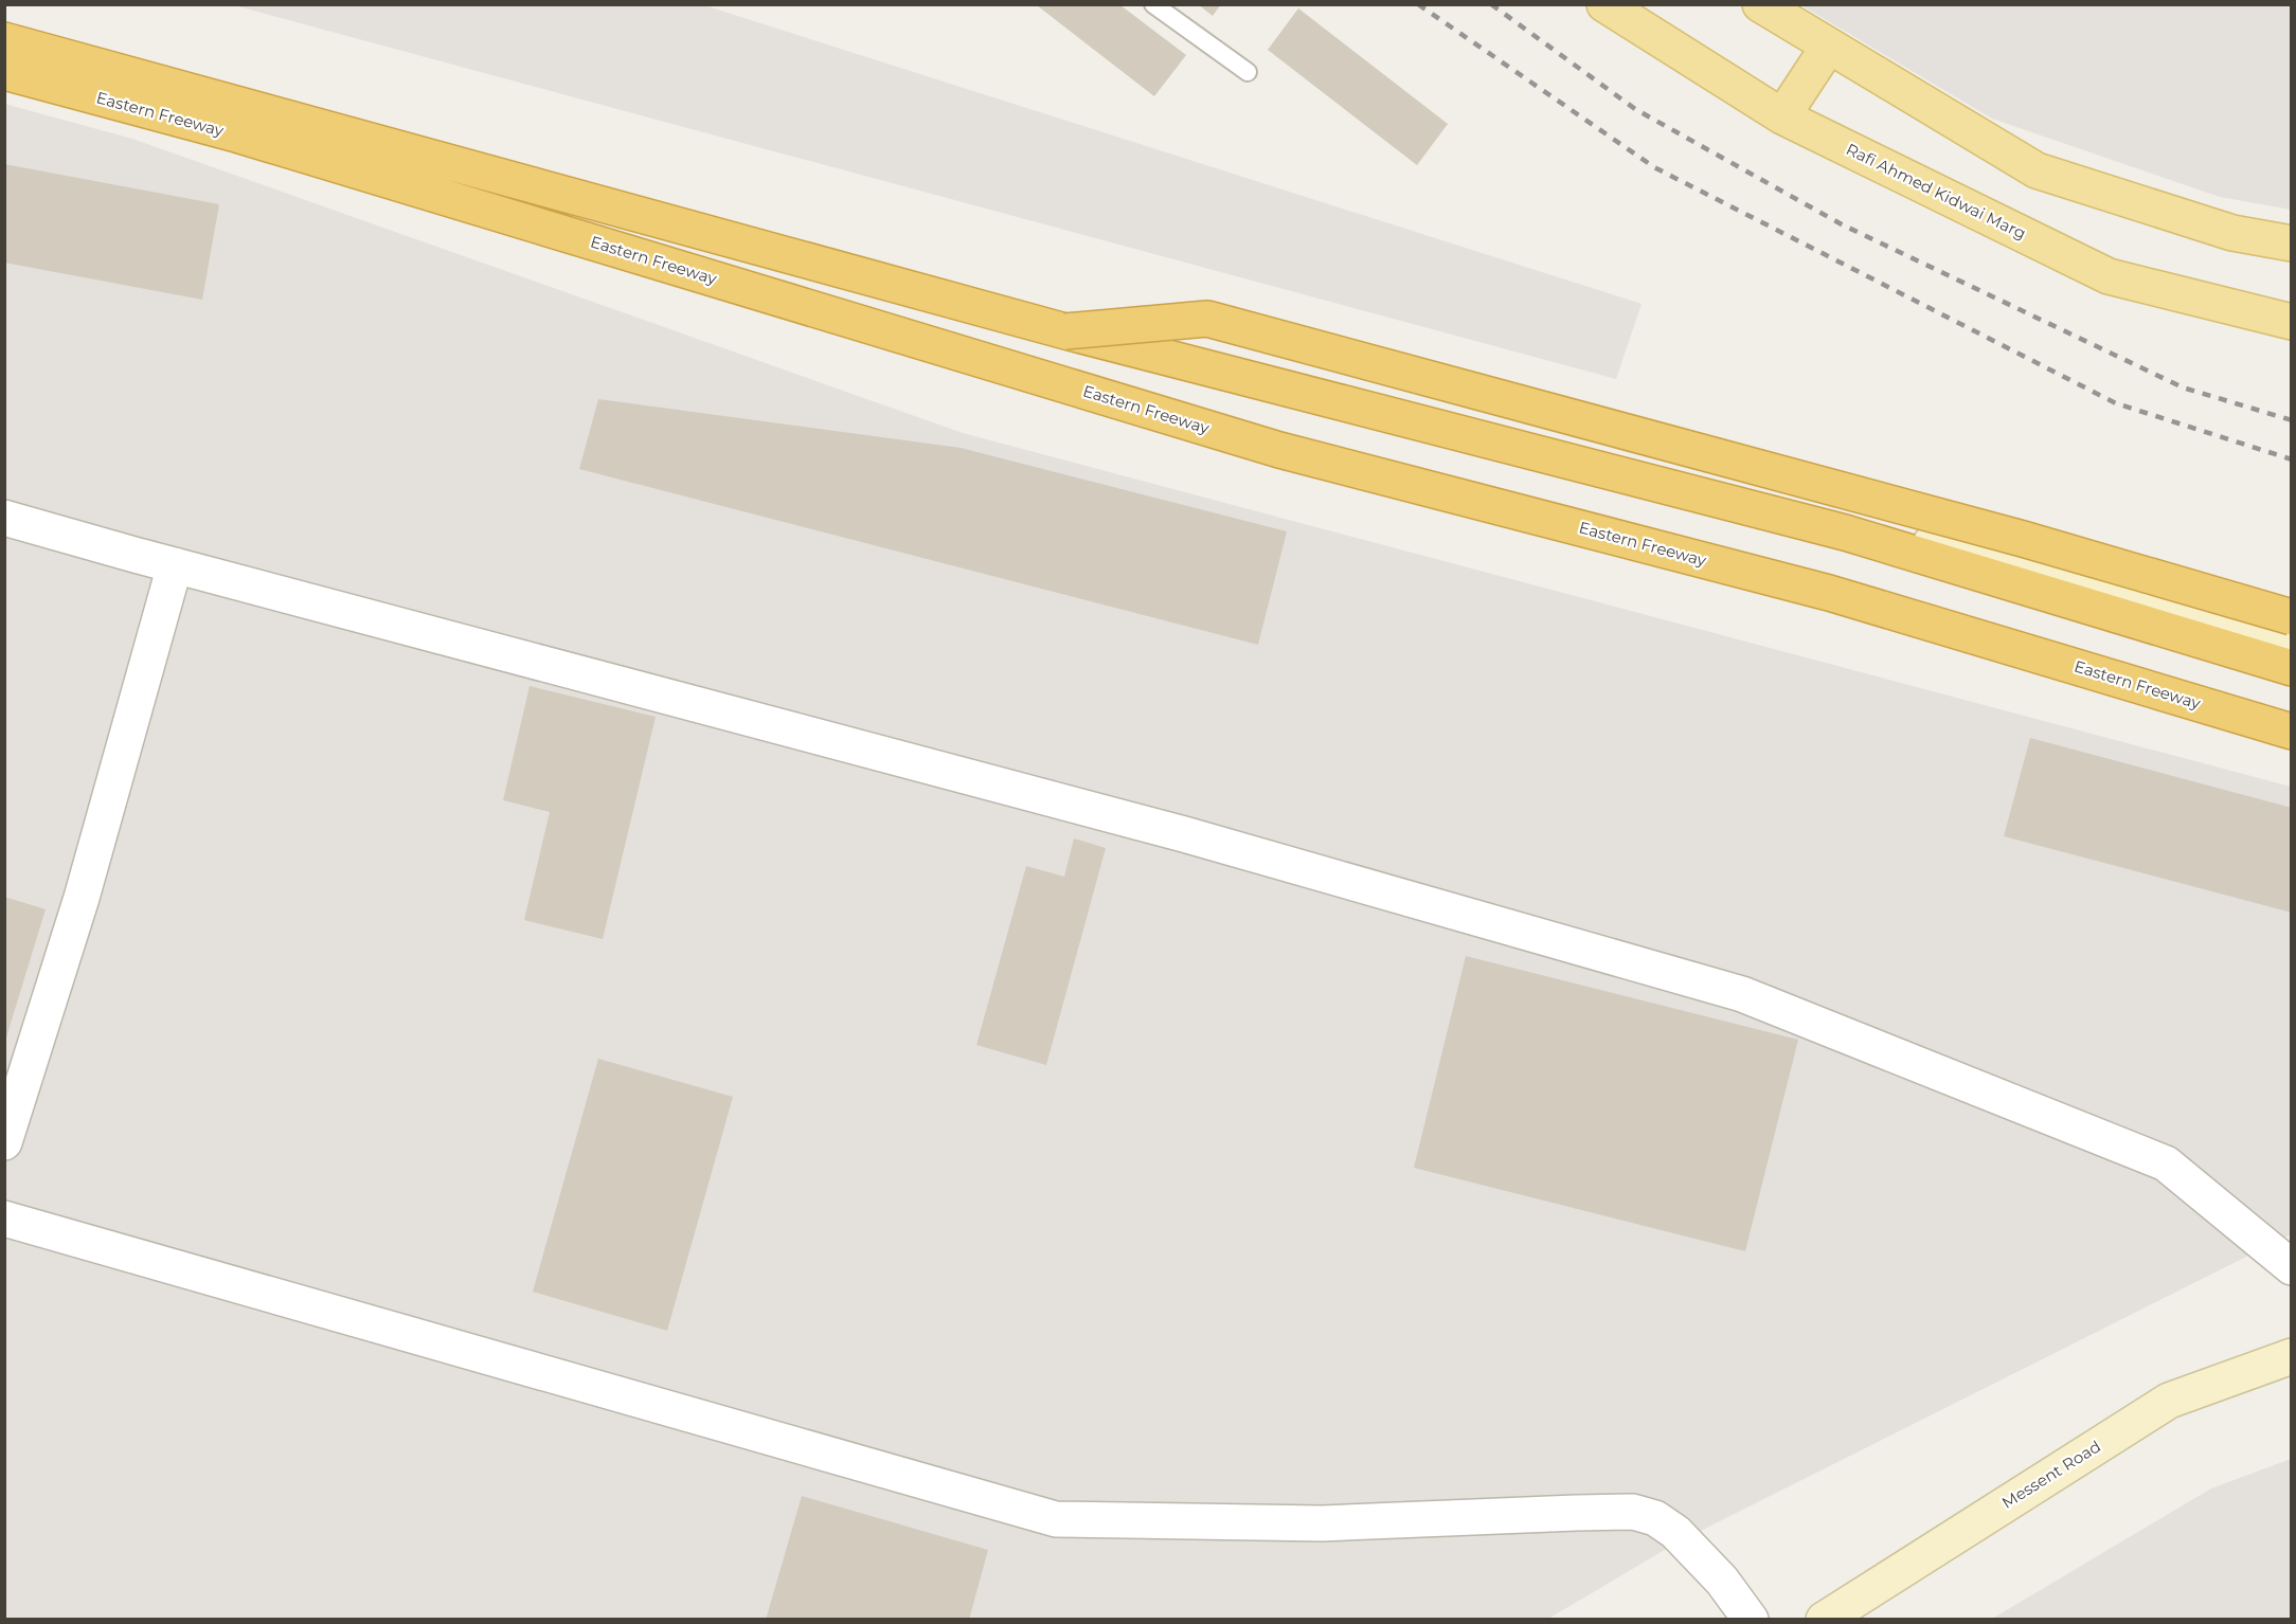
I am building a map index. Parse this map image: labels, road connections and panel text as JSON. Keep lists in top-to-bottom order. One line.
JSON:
{"streets":{"highway":["Eastern Freeway"],"main road":["Rafi Ahmed Kidwai Marg"],"street":["Messent Road"]}}
